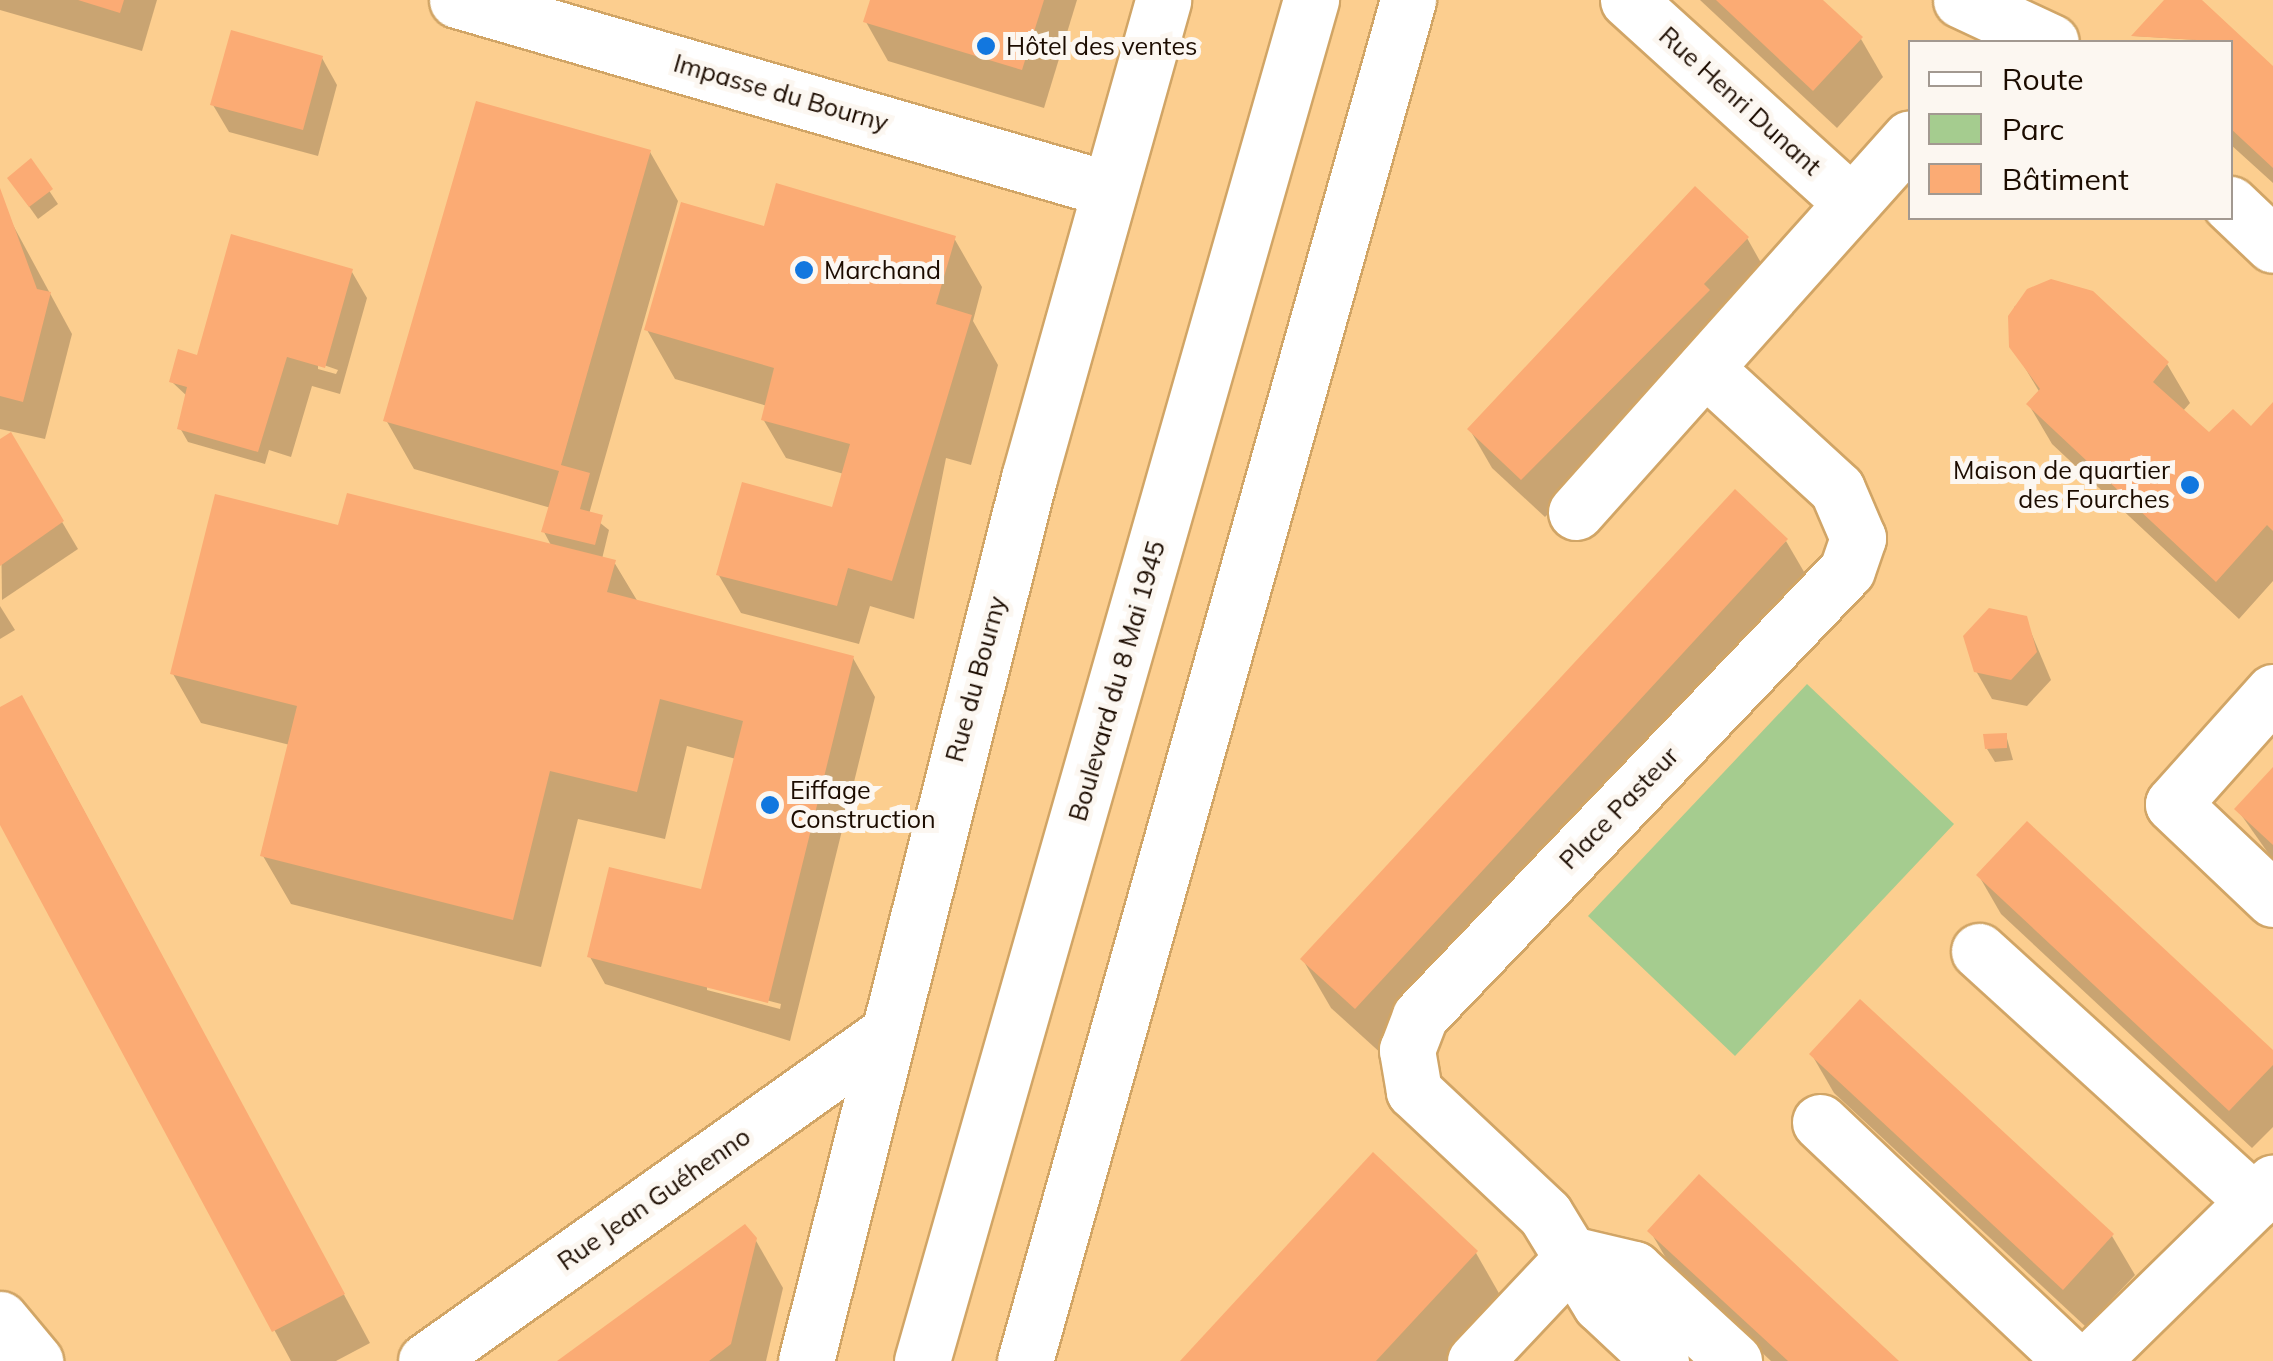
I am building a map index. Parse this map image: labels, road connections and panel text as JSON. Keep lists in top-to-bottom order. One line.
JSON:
{"streets":{"street":["Impasse du Bourny","Rue Henri Dunant","Rue du Bourny","Boulevard du 8 Mai 1945","Place Pasteur","Rue Jean Guéhenno"]},"crossings":[["Impasse du Bourny","Rue du Bourny"],["Rue du Bourny","Rue Jean Guéhenno"]],"places":["Hôtel des ventes","Marchand","Maison de quartier des Fourches","Eiffage Construction"],"legend":["Route","Parc","Bâtiment"]}
